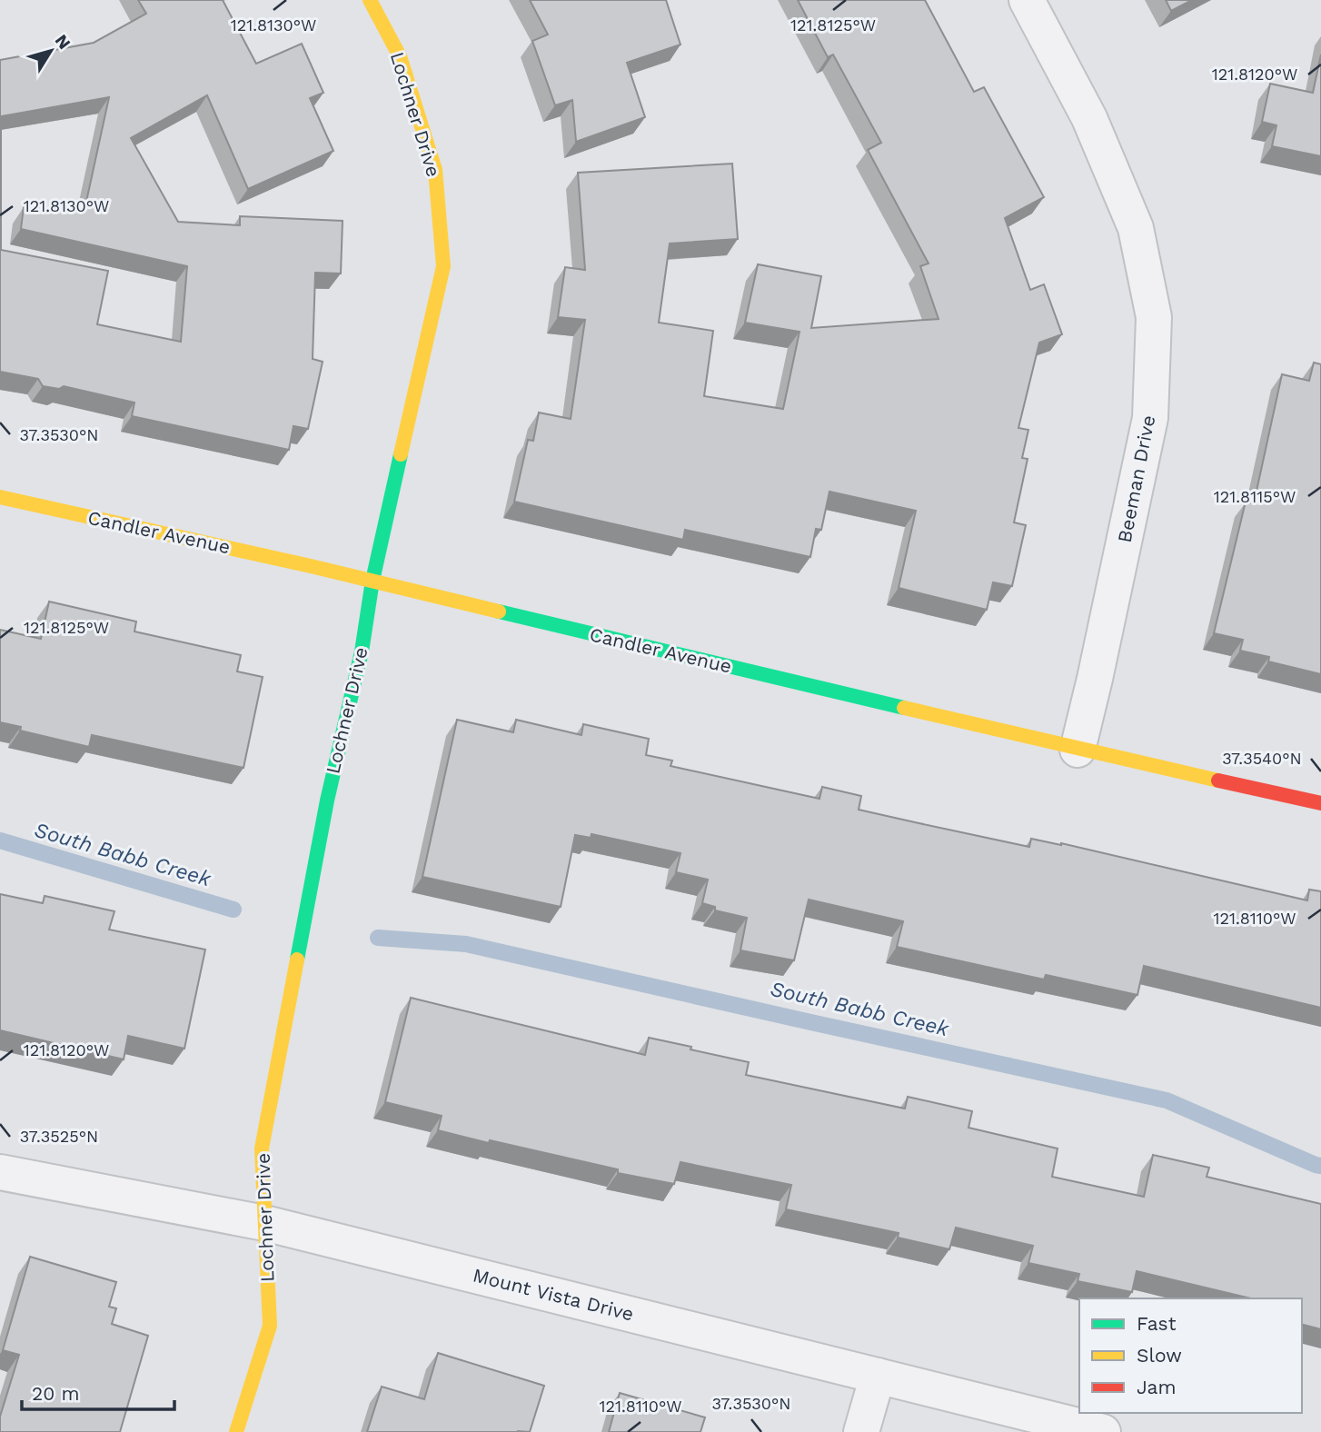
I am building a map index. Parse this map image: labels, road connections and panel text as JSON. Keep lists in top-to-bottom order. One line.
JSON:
{"streets":{"street":["Lochner Drive","Beeman Drive","Candler Avenue","Mount Vista Drive"]},"crossings":[["Lochner Drive","Candler Avenue"],["Lochner Drive","Mount Vista Drive"],["Beeman Drive","Candler Avenue"]],"water":["South Babb Creek"],"legend":["Fast","Slow","Jam"],"scale_bar":"20 m","north":"top right","coordinates":["121.8130°W","121.8125°W","121.8120°W","37.3530°N","121.8115°W","37.3540°N","121.8110°W","37.3525°N"]}
